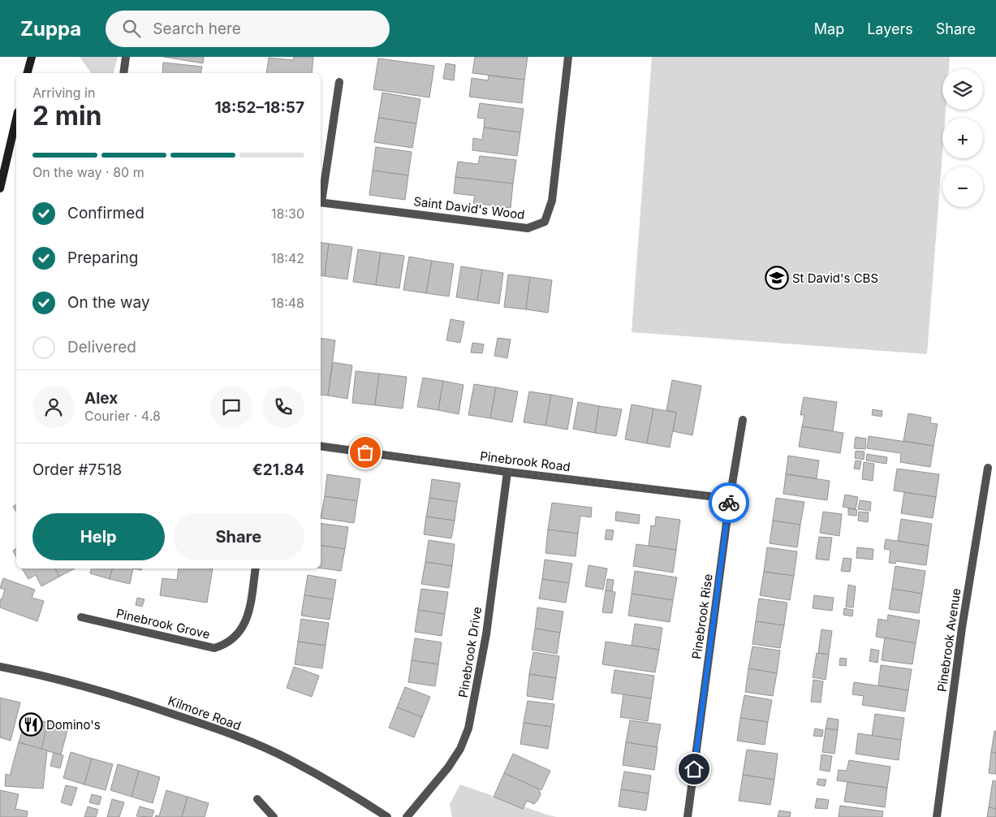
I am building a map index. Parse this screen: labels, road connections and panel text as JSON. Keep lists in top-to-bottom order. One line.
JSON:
{"streets":{"street":["Saint David's Wood","Pinebrook Road","Pinebrook Rise","Pinebrook Grove","Pinebrook Avenue","Pinebrook Drive","Kilmore Road"]},"crossings":[["Pinebrook Road","Pinebrook Rise"],["Pinebrook Road","Pinebrook Drive"]],"places":{"school or university":["St David's CBS"],"restaurant":["Domino's"]},"page":{"header":"Zuppa","search":"Search here","nav":["Map","Layers","Share"],"map_buttons":["+","−"],"heading":["2 min","Arriving in","18:52–18:57"],"panel":["Alex","Courier · 4.8","Order #7518","€21.84"],"bar":"On the way · 80 m","list":[["Confirmed","18:30"],["Preparing","18:42"],["On the way","18:48"],"Delivered"],"buttons":["Help","Share"]}}
